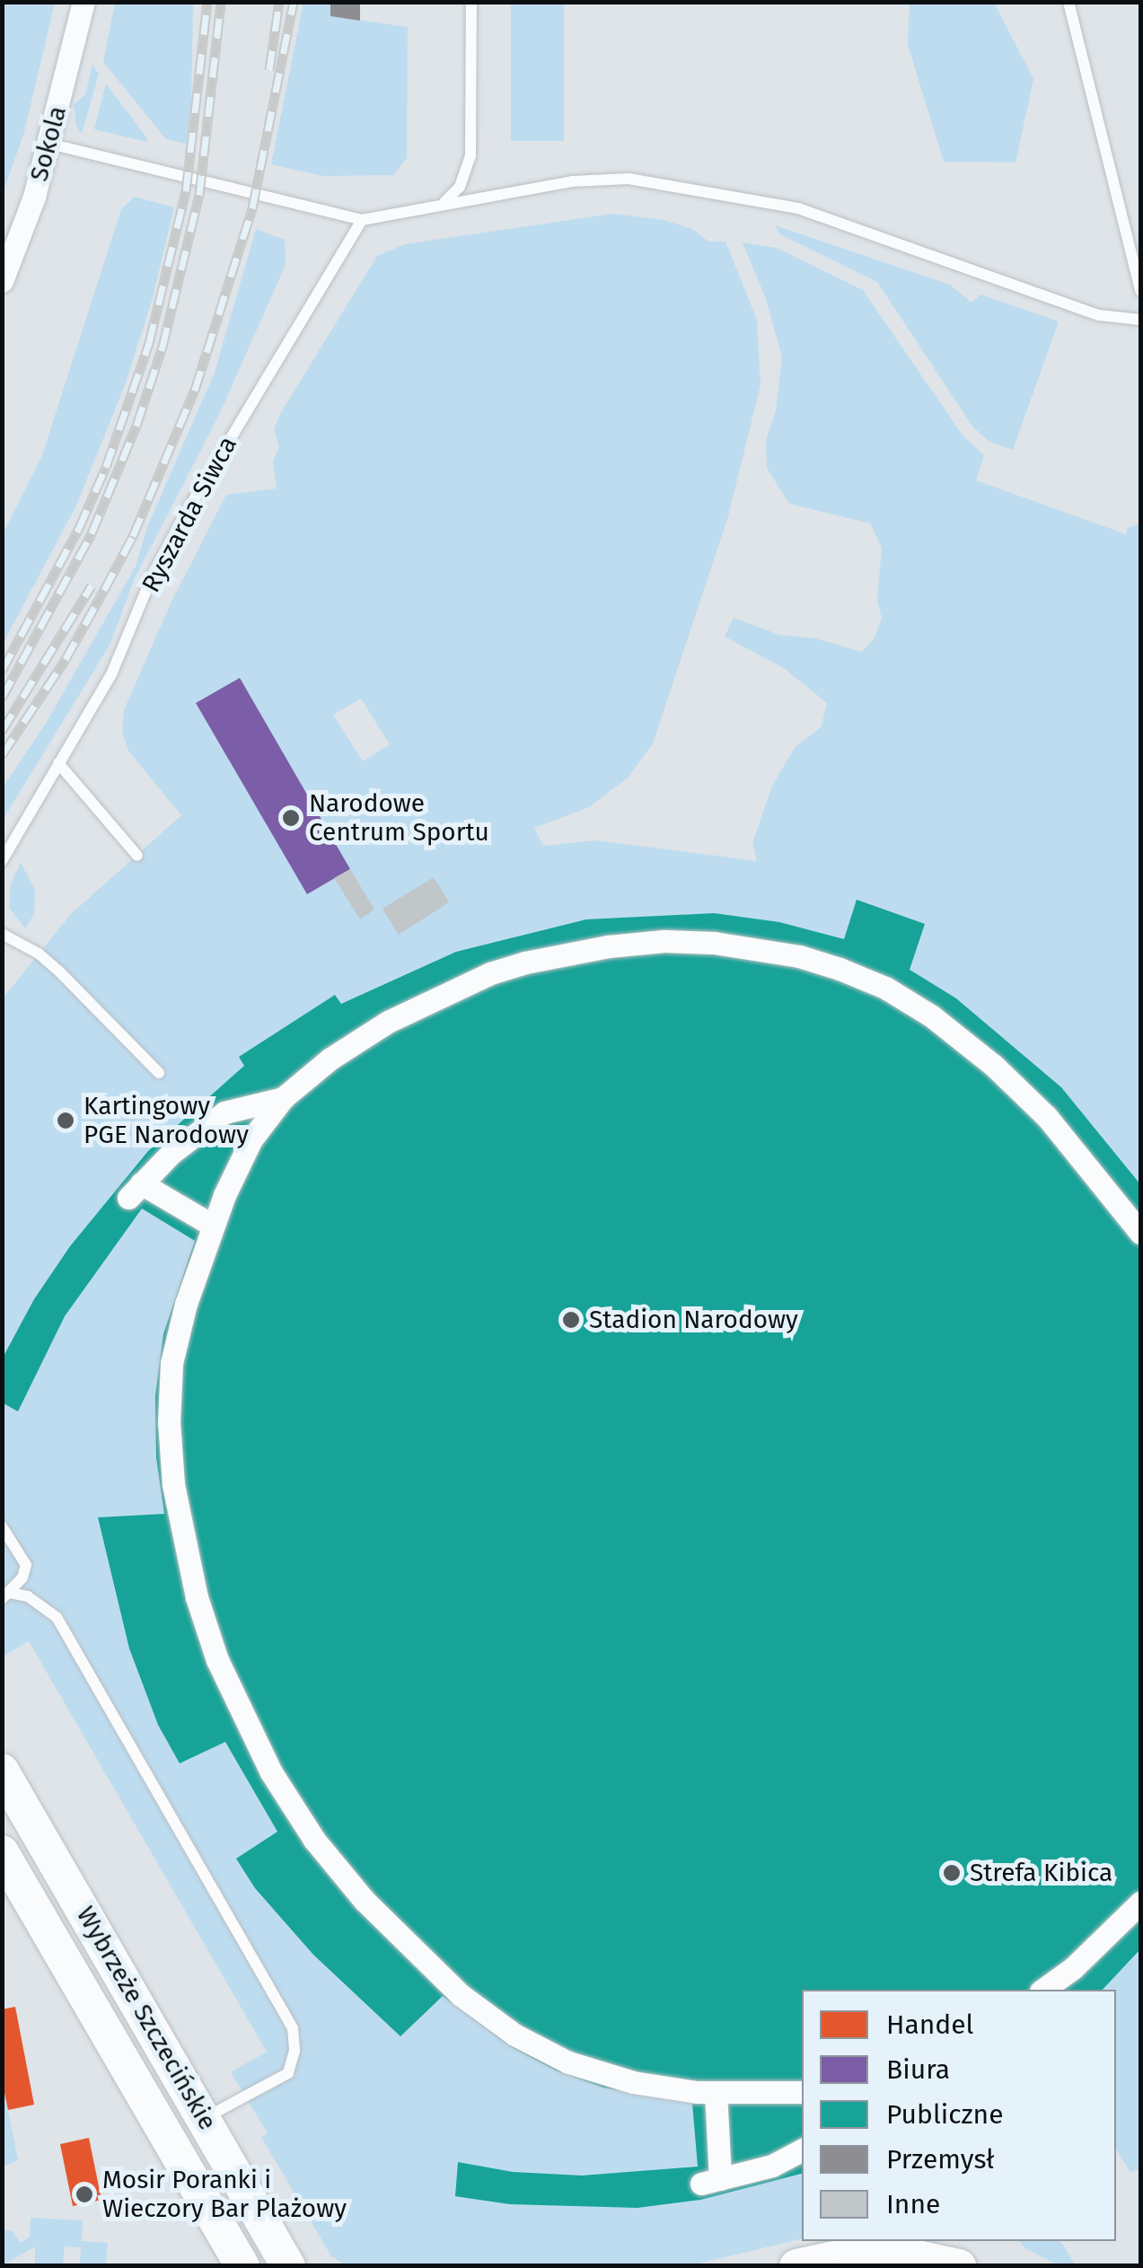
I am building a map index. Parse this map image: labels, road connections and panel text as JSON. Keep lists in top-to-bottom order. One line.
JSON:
{"streets":{"main road":["Wybrzeże Szczecińskie"],"street":["Sokola"],"lane":["Ryszarda Siwca"]},"places":["Narodowe Centrum Sportu","Kartingowy PGE Narodowy","Stadion Narodowy","Strefa Kibica","Mosir Poranki i Wieczory Bar Plażowy"],"legend":["Handel","Biura","Publiczne","Przemysł","Inne"]}
